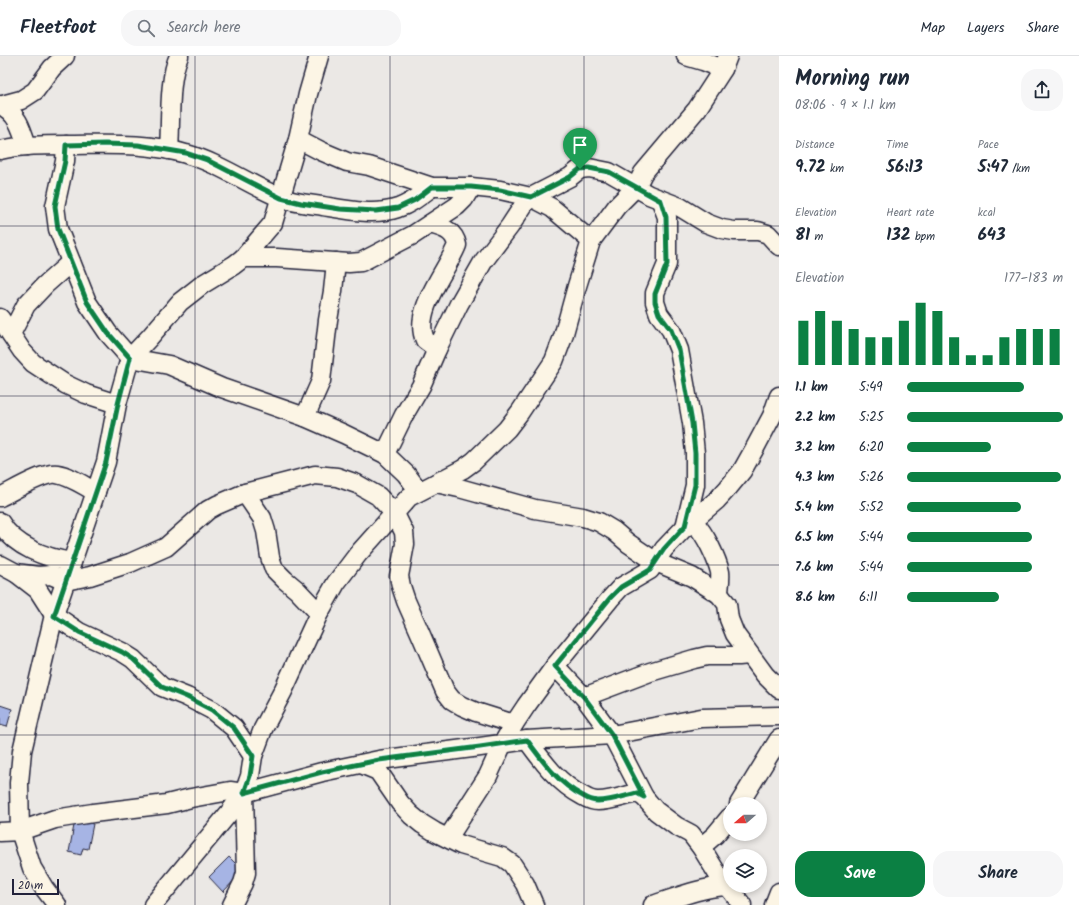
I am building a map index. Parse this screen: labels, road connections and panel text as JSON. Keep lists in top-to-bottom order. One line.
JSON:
{"scale_bar":"20 m","north":"left","page":{"header":"Fleetfoot","search":"Search here","nav":["Map","Layers","Share"],"heading":["Morning run","08:06 · 9 × 1.1 km"],"stats":[["Distance","9.72 km"],["Time","56:13"],["Pace","5:47 /km"],["Elevation","81 m"],["Heart rate","132 bpm"],["kcal","643"]],"chart":["Elevation","177–183 m"],"list":[{"name":"1.1 km","note":"5:49"},{"name":"2.2 km","note":"5:25"},{"name":"3.2 km","note":"6:20"},{"name":"4.3 km","note":"5:26"},{"name":"5.4 km","note":"5:52"},{"name":"6.5 km","note":"5:44"},{"name":"7.6 km","note":"5:44"},{"name":"8.6 km","note":"6:11"}],"buttons":["Save","Share"],"scale":"20 m"}}
